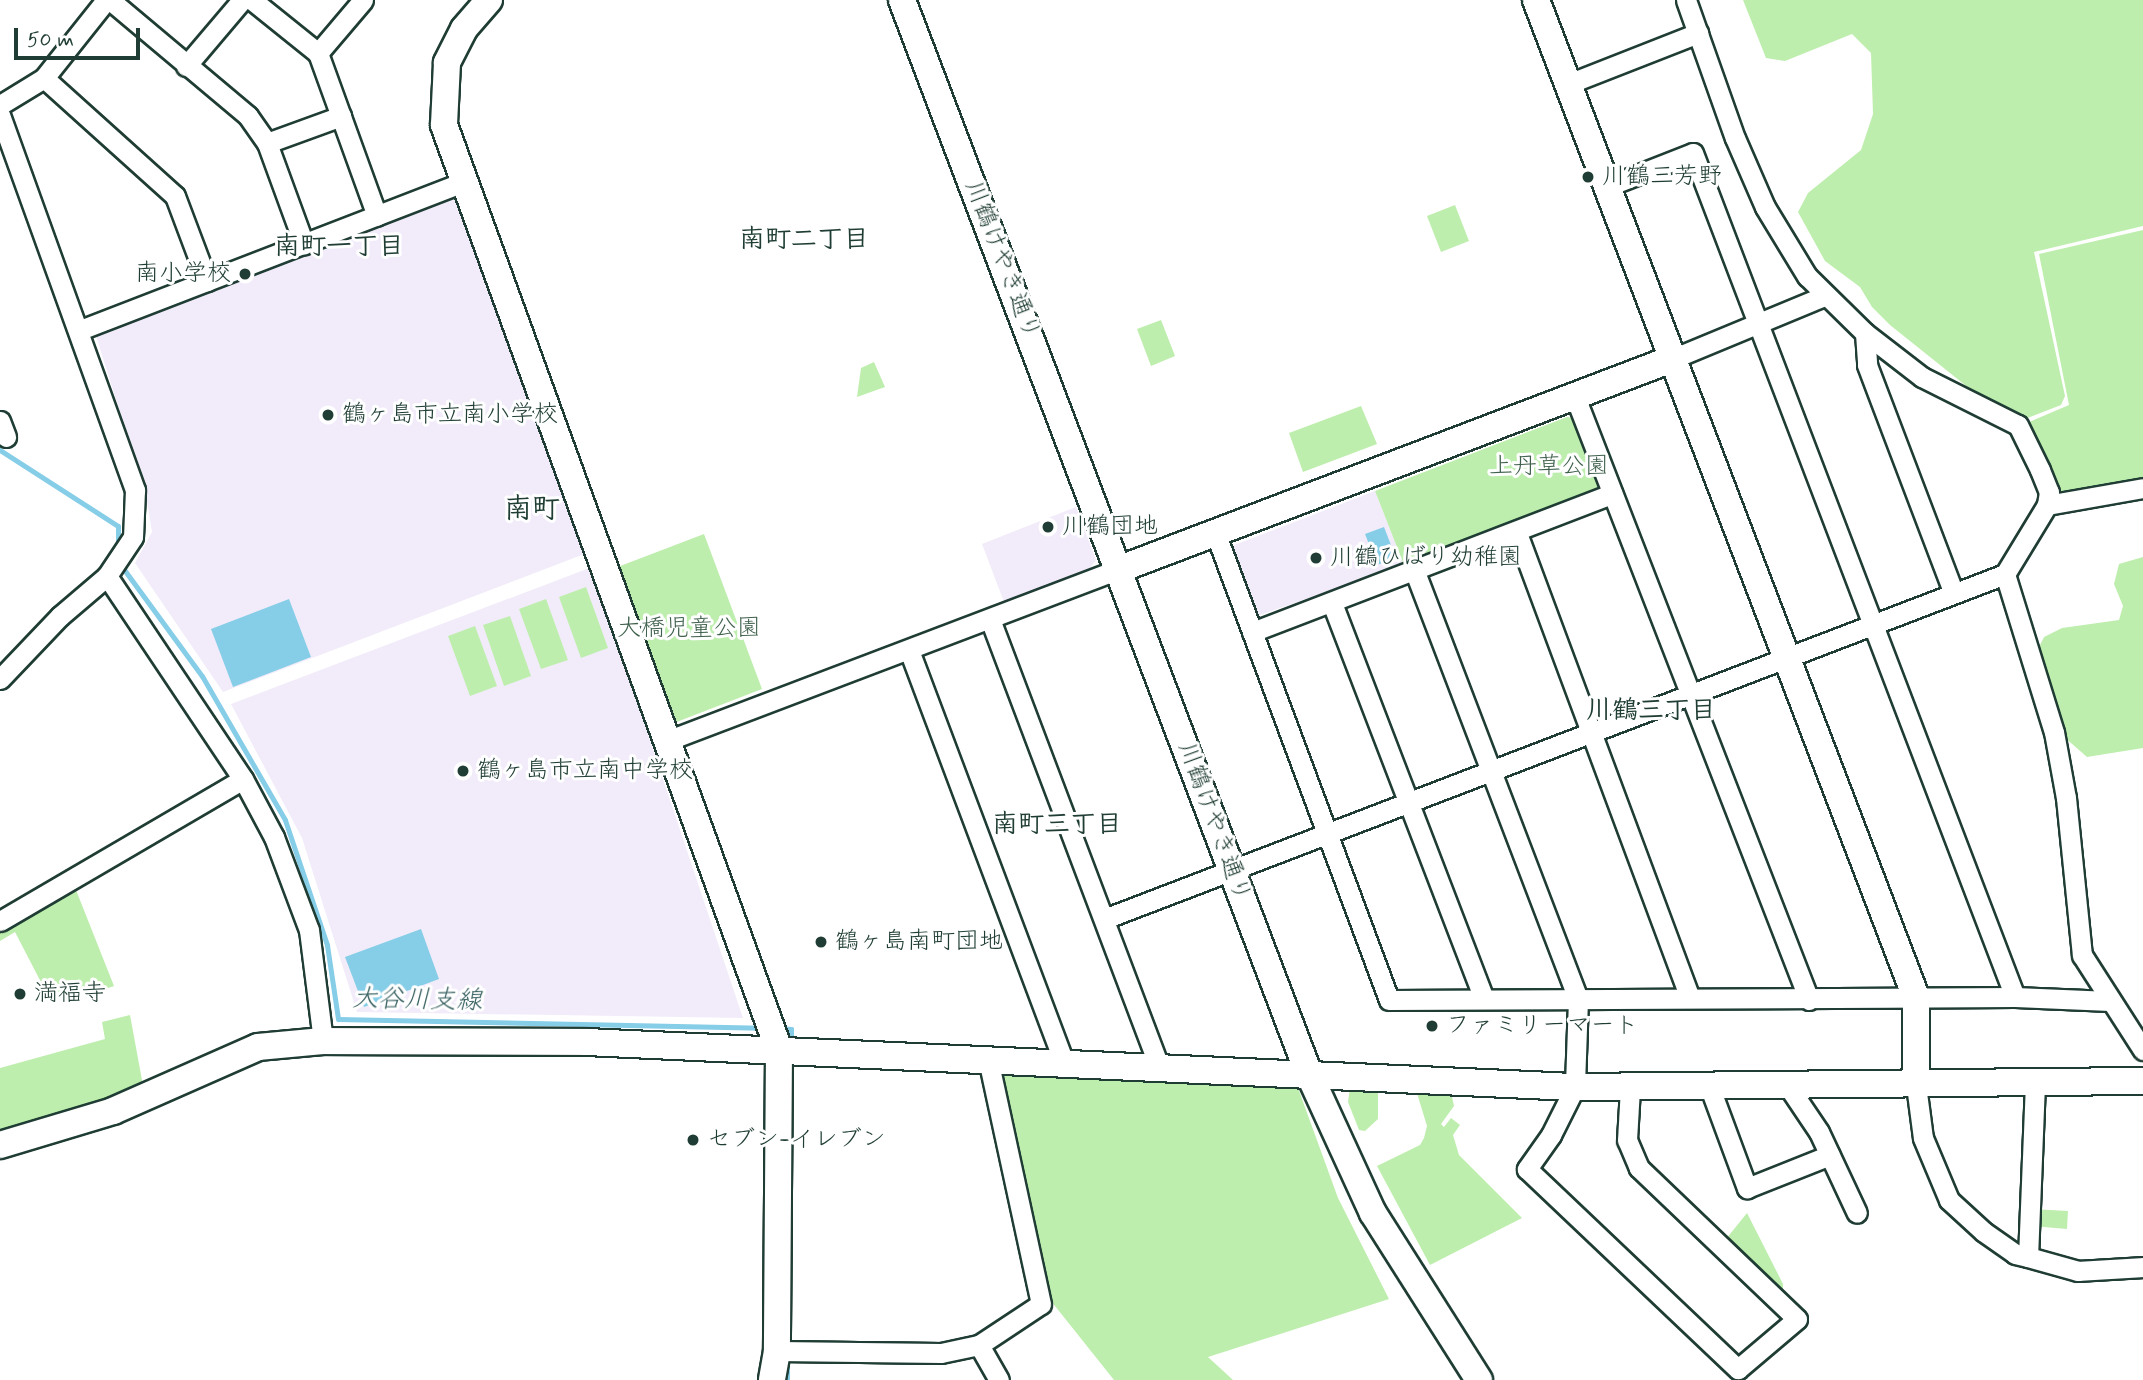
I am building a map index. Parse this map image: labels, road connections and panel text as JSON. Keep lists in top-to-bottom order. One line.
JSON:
{"streets":{"street":["川鶴けやき通り"]},"districts":["南町二丁目","南町一丁目","南町","川鶴三丁目","南町三丁目"],"water":["大谷川支線"],"parks":["上丹草公園","大橋児童公園"],"places":["川鶴三芳野","南小学校","鶴ヶ島市立南小学校","川鶴団地","川鶴ひばり幼稚園","鶴ヶ島市立南中学校","鶴ヶ島南町団地","満福寺","ファミリーマート","セブン-イレブン"],"scale_bar":"50 m"}
